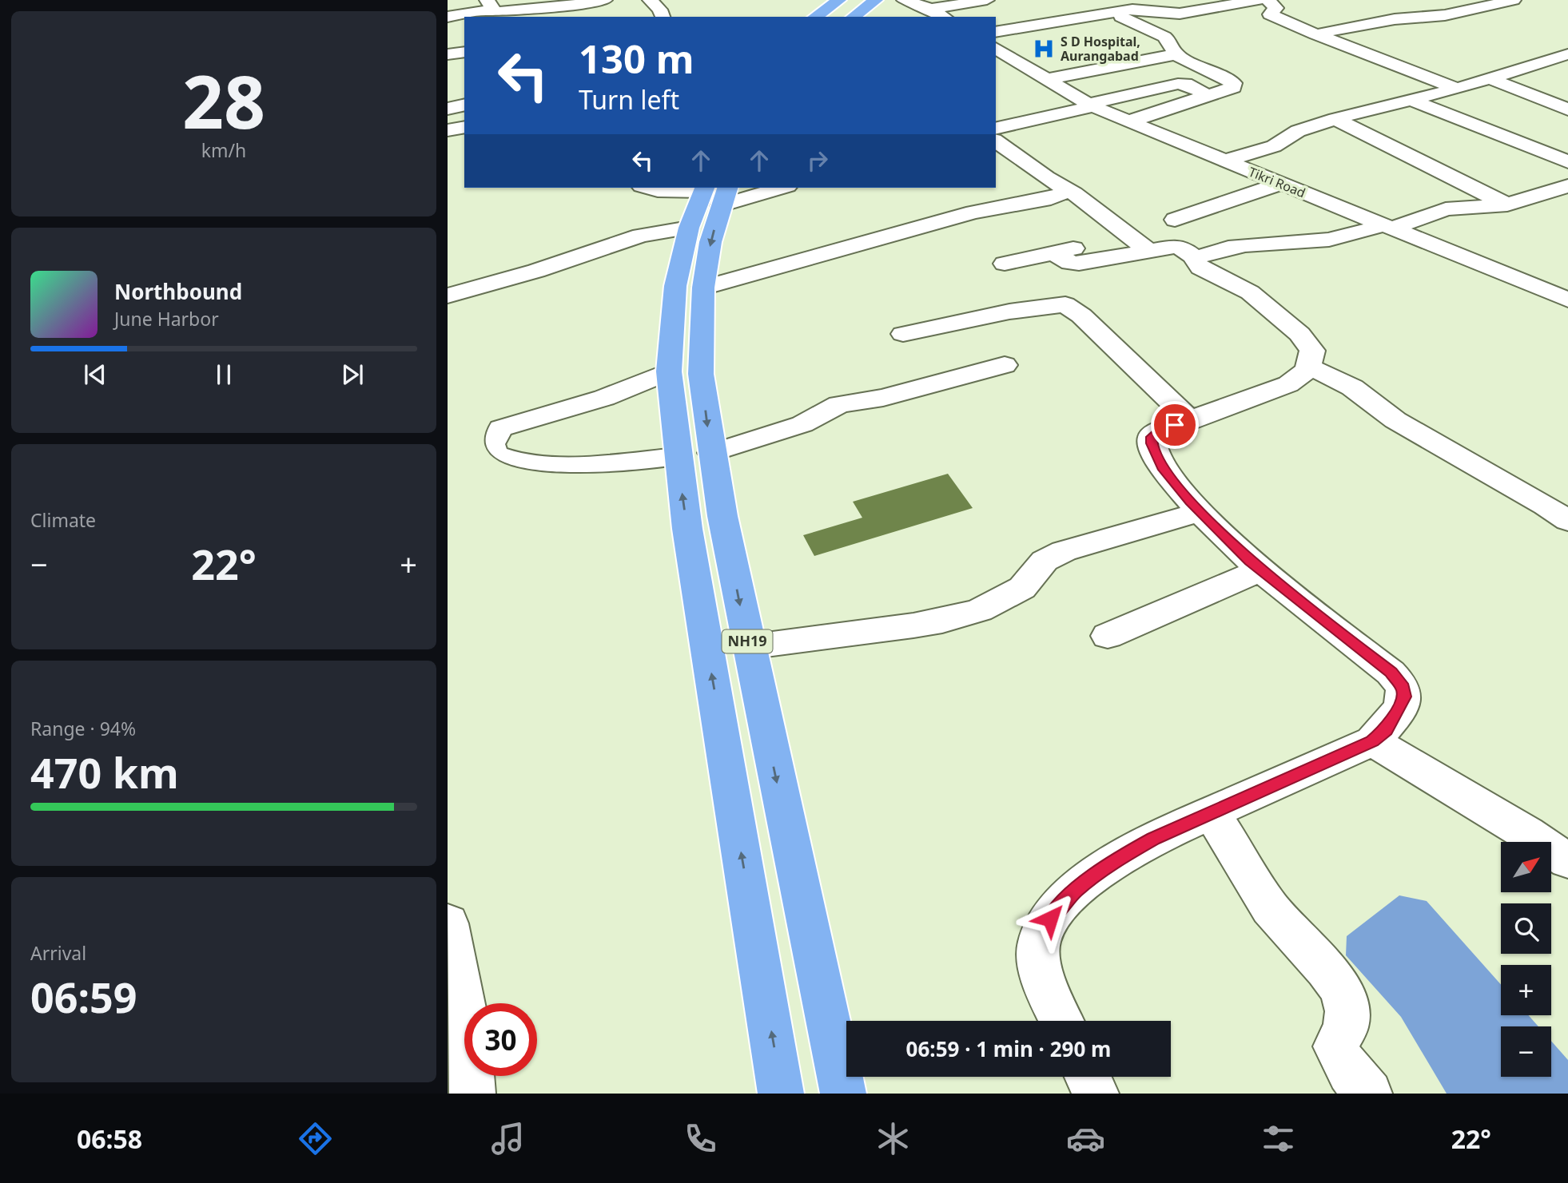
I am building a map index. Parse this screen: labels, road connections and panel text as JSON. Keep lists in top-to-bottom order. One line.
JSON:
{"streets":{"highway":["NH19"],"street":["Tikri Road"]},"places":{"hospital":["S D Hospital, Aurangabad"]},"north":"top right","page":{"tile":[["28","km/h"],"Climate",["Range · 94%","470 km"],["Arrival","06:59"]],"turn":["130 m","Turn left"],"song":["Northbound","June Harbor"],"heat":["−","22°","+"],"map_buttons":["+","−"],"limit":"30","trip":"06:59 · 1 min · 290 m","tabs":["06:58","22°"]}}
